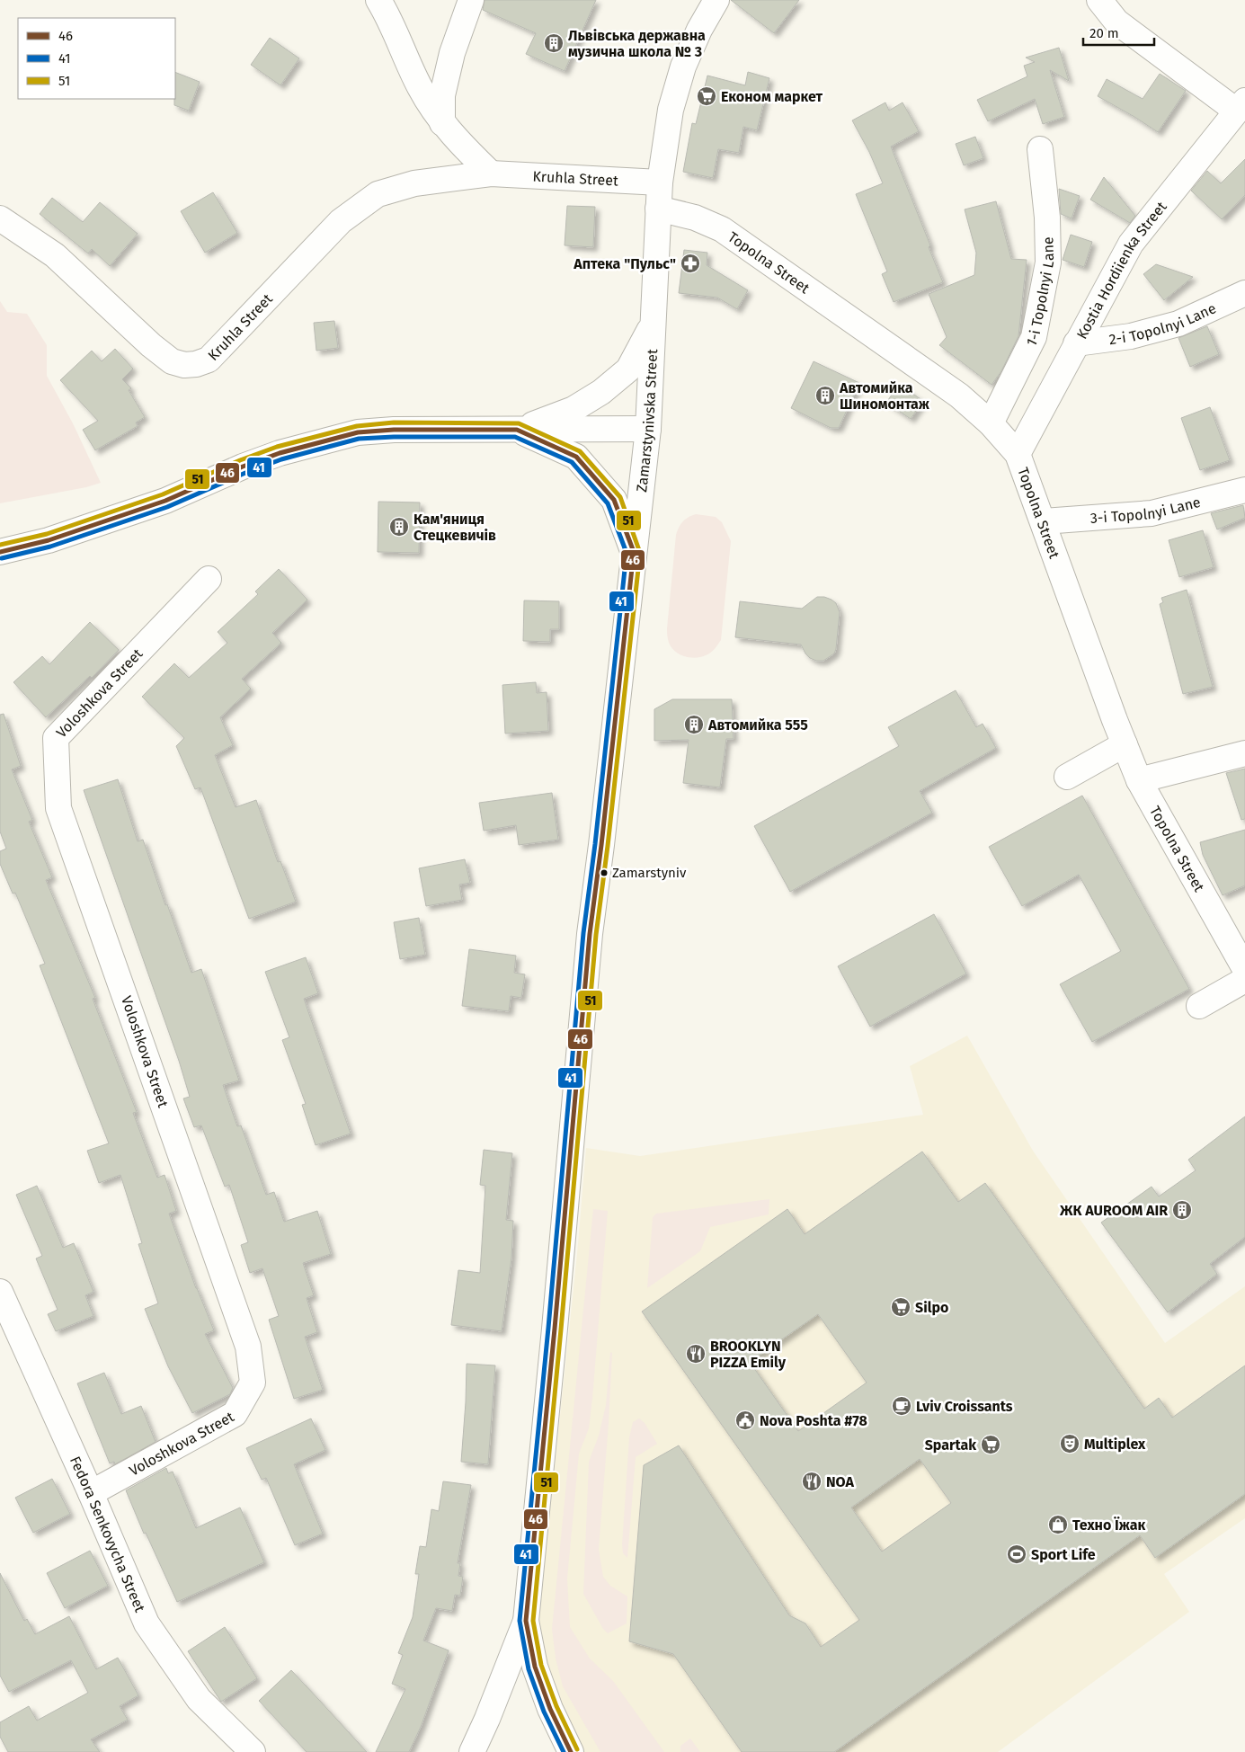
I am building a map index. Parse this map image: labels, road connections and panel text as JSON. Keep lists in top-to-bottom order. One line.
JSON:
{"streets":{"street":["Kruhla Street","Topolna Street","Kostia Hordiienka Street","1-i Topolnyi Lane","2-i Topolnyi Lane","Zamarstynivska Street","3-i Topolnyi Lane","Voloshkova Street","Fedora Senkovycha Street"]},"crossings":[["Kruhla Street","Zamarstynivska Street"],["Topolna Street","Kostia Hordiienka Street"],["Topolna Street","1-i Topolnyi Lane"],["Topolna Street","Zamarstynivska Street"],["Topolna Street","3-i Topolnyi Lane"],["Kostia Hordiienka Street","2-i Topolnyi Lane"],["Voloshkova Street","Fedora Senkovycha Street"]],"places":{"building":["Львівська державна музична школа № 3","Автомийка Шиномонтаж","Кам'яниця Стецкевичів","Автомийка 555","ЖК AUROOM AIR"],"supermarket":["Економ маркет","Silpo","Spartak"],"pharmacy":["Аптека \"Пульс\""],"other":["Zamarstyniv"],"restaurant":["BROOKLYN PIZZA Emily","NOA"],"cafe":["Lviv Croissants"],"public building":["Nova Poshta #78"],"theatre":["Multiplex"],"shop":["Техно Їжак"],"sports":["Sport Life"]},"lines":["transit line 51","transit line 46","transit line 41"],"legend":["46","41","51"],"scale_bar":"20 m"}
